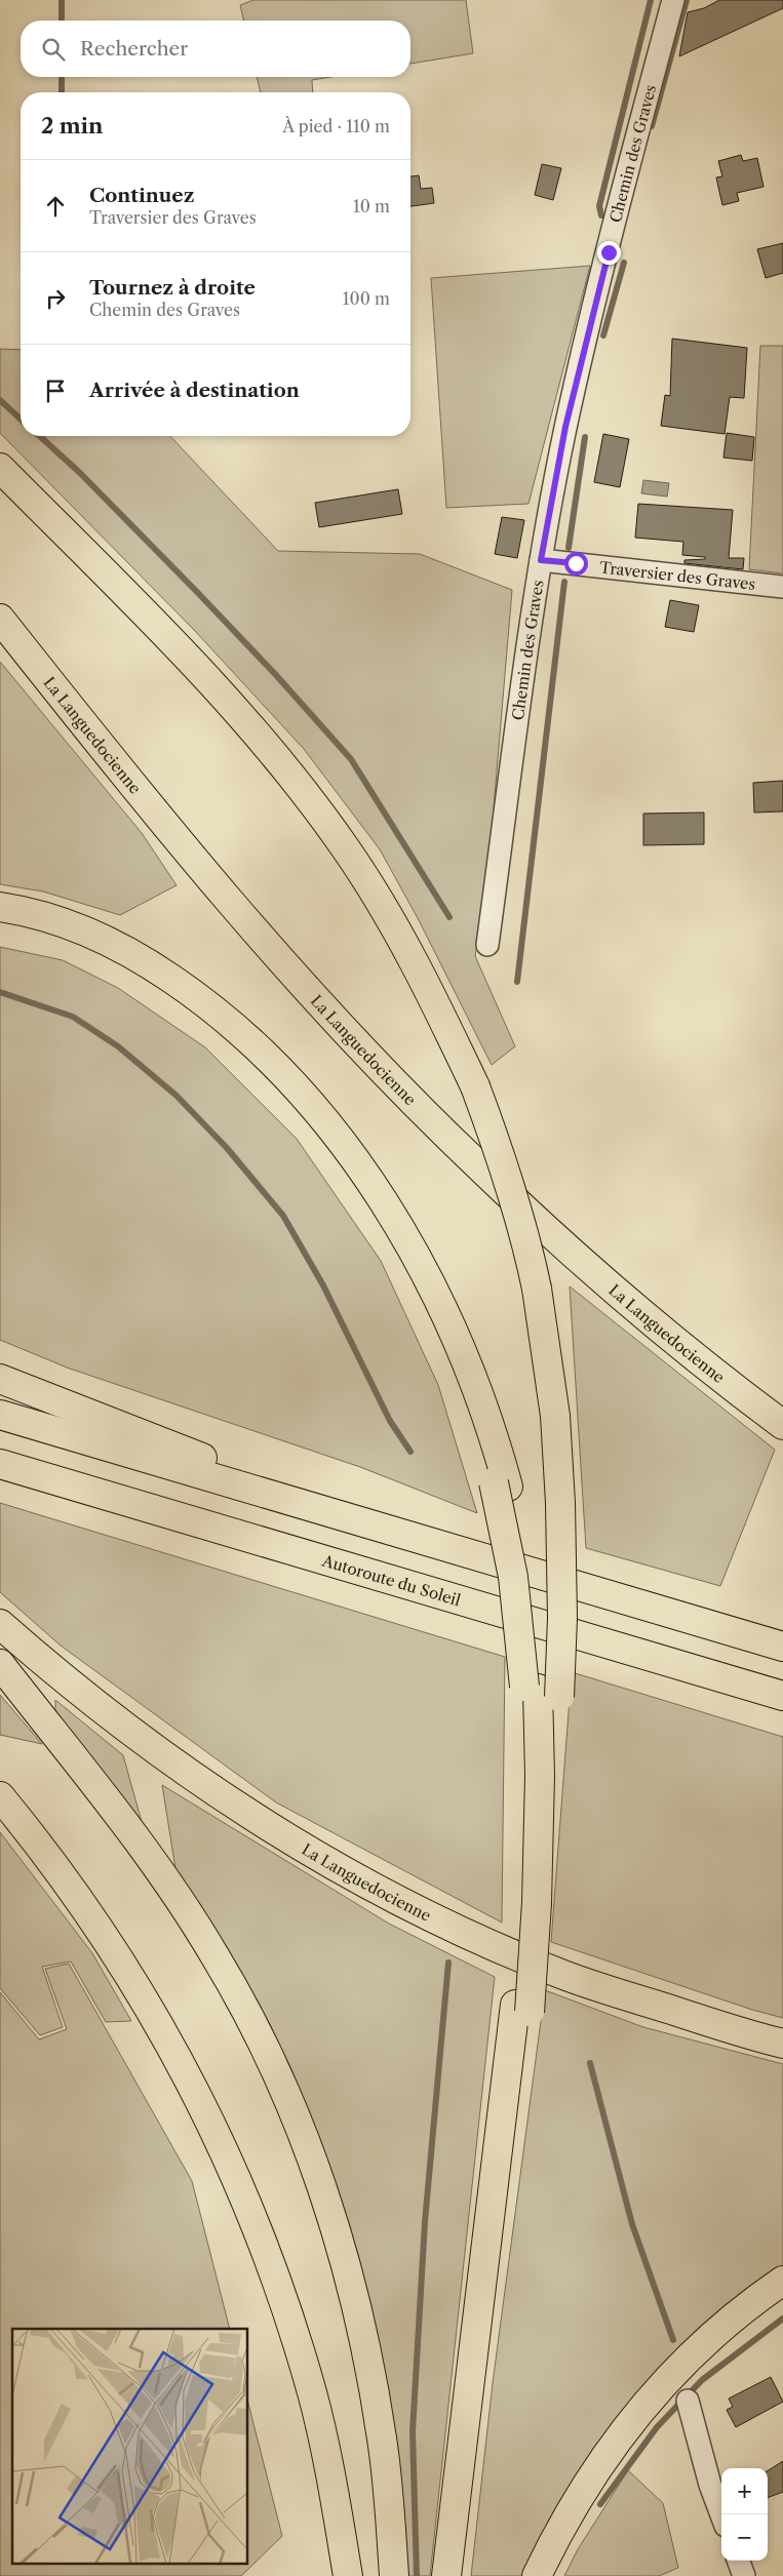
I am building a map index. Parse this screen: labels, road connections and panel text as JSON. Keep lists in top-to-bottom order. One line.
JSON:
{"streets":{"highway":["La Languedocienne","Autoroute du Soleil"],"street":["Chemin des Graves","Traversier des Graves"]},"crossings":[["Chemin des Graves","Traversier des Graves"]],"page":{"search":"Rechercher","heading":["2 min","À pied · 110 m"],"list":[["Continuez","Traversier des Graves","10 m"],["Tournez à droite","Chemin des Graves","100 m"],"Arrivée à destination"],"map_buttons":["+","−"]}}
